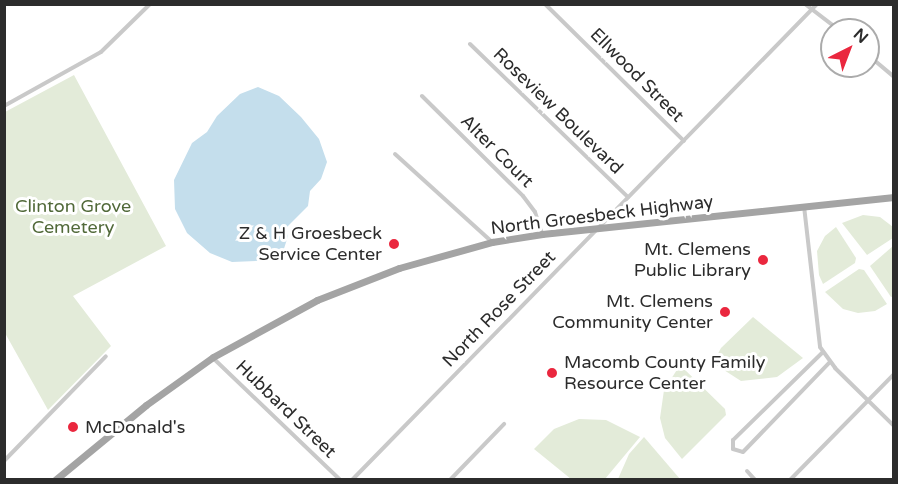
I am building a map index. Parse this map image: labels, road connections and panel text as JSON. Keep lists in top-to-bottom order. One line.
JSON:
{"streets":{"main road":["North Groesbeck Highway"],"street":["Ellwood Street","Roseview Boulevard","Alter Court","North Rose Street","Hubbard Street"]},"crossings":[["Ellwood Street","North Rose Street"],["Roseview Boulevard","North Rose Street"],["Alter Court","North Groesbeck Highway"],["North Groesbeck Highway","North Rose Street"],["North Groesbeck Highway","Hubbard Street"]],"parks":["Clinton Grove Cemetery"],"places":["Z & H Groesbeck Service Center","Mt. Clemens Public Library","Mt. Clemens Community Center","Macomb County Family Resource Center","McDonald's"],"north":"top right"}
